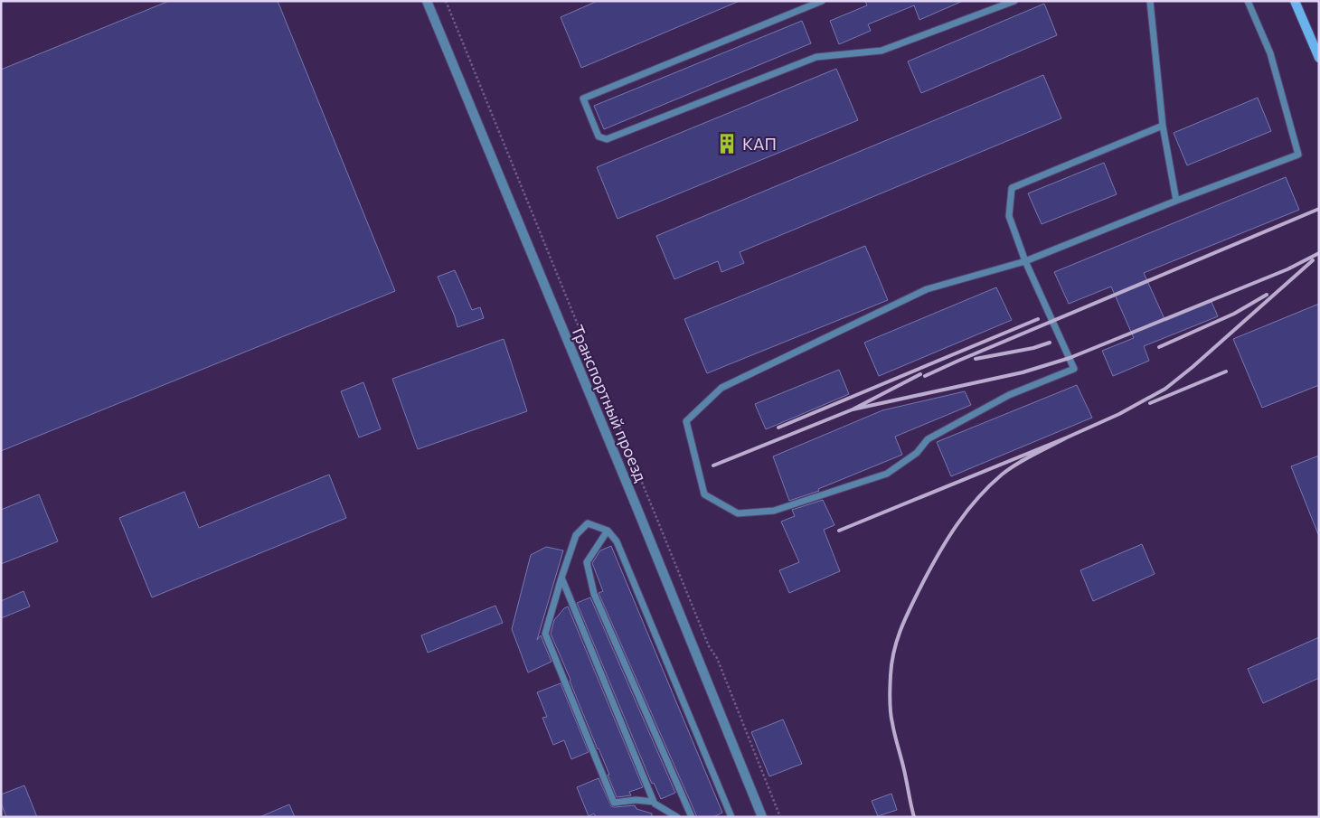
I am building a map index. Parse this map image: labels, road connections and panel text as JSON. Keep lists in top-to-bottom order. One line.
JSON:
{"streets":{"street":["Транспортный проезд"]},"places":{"building":["КАП"]}}
